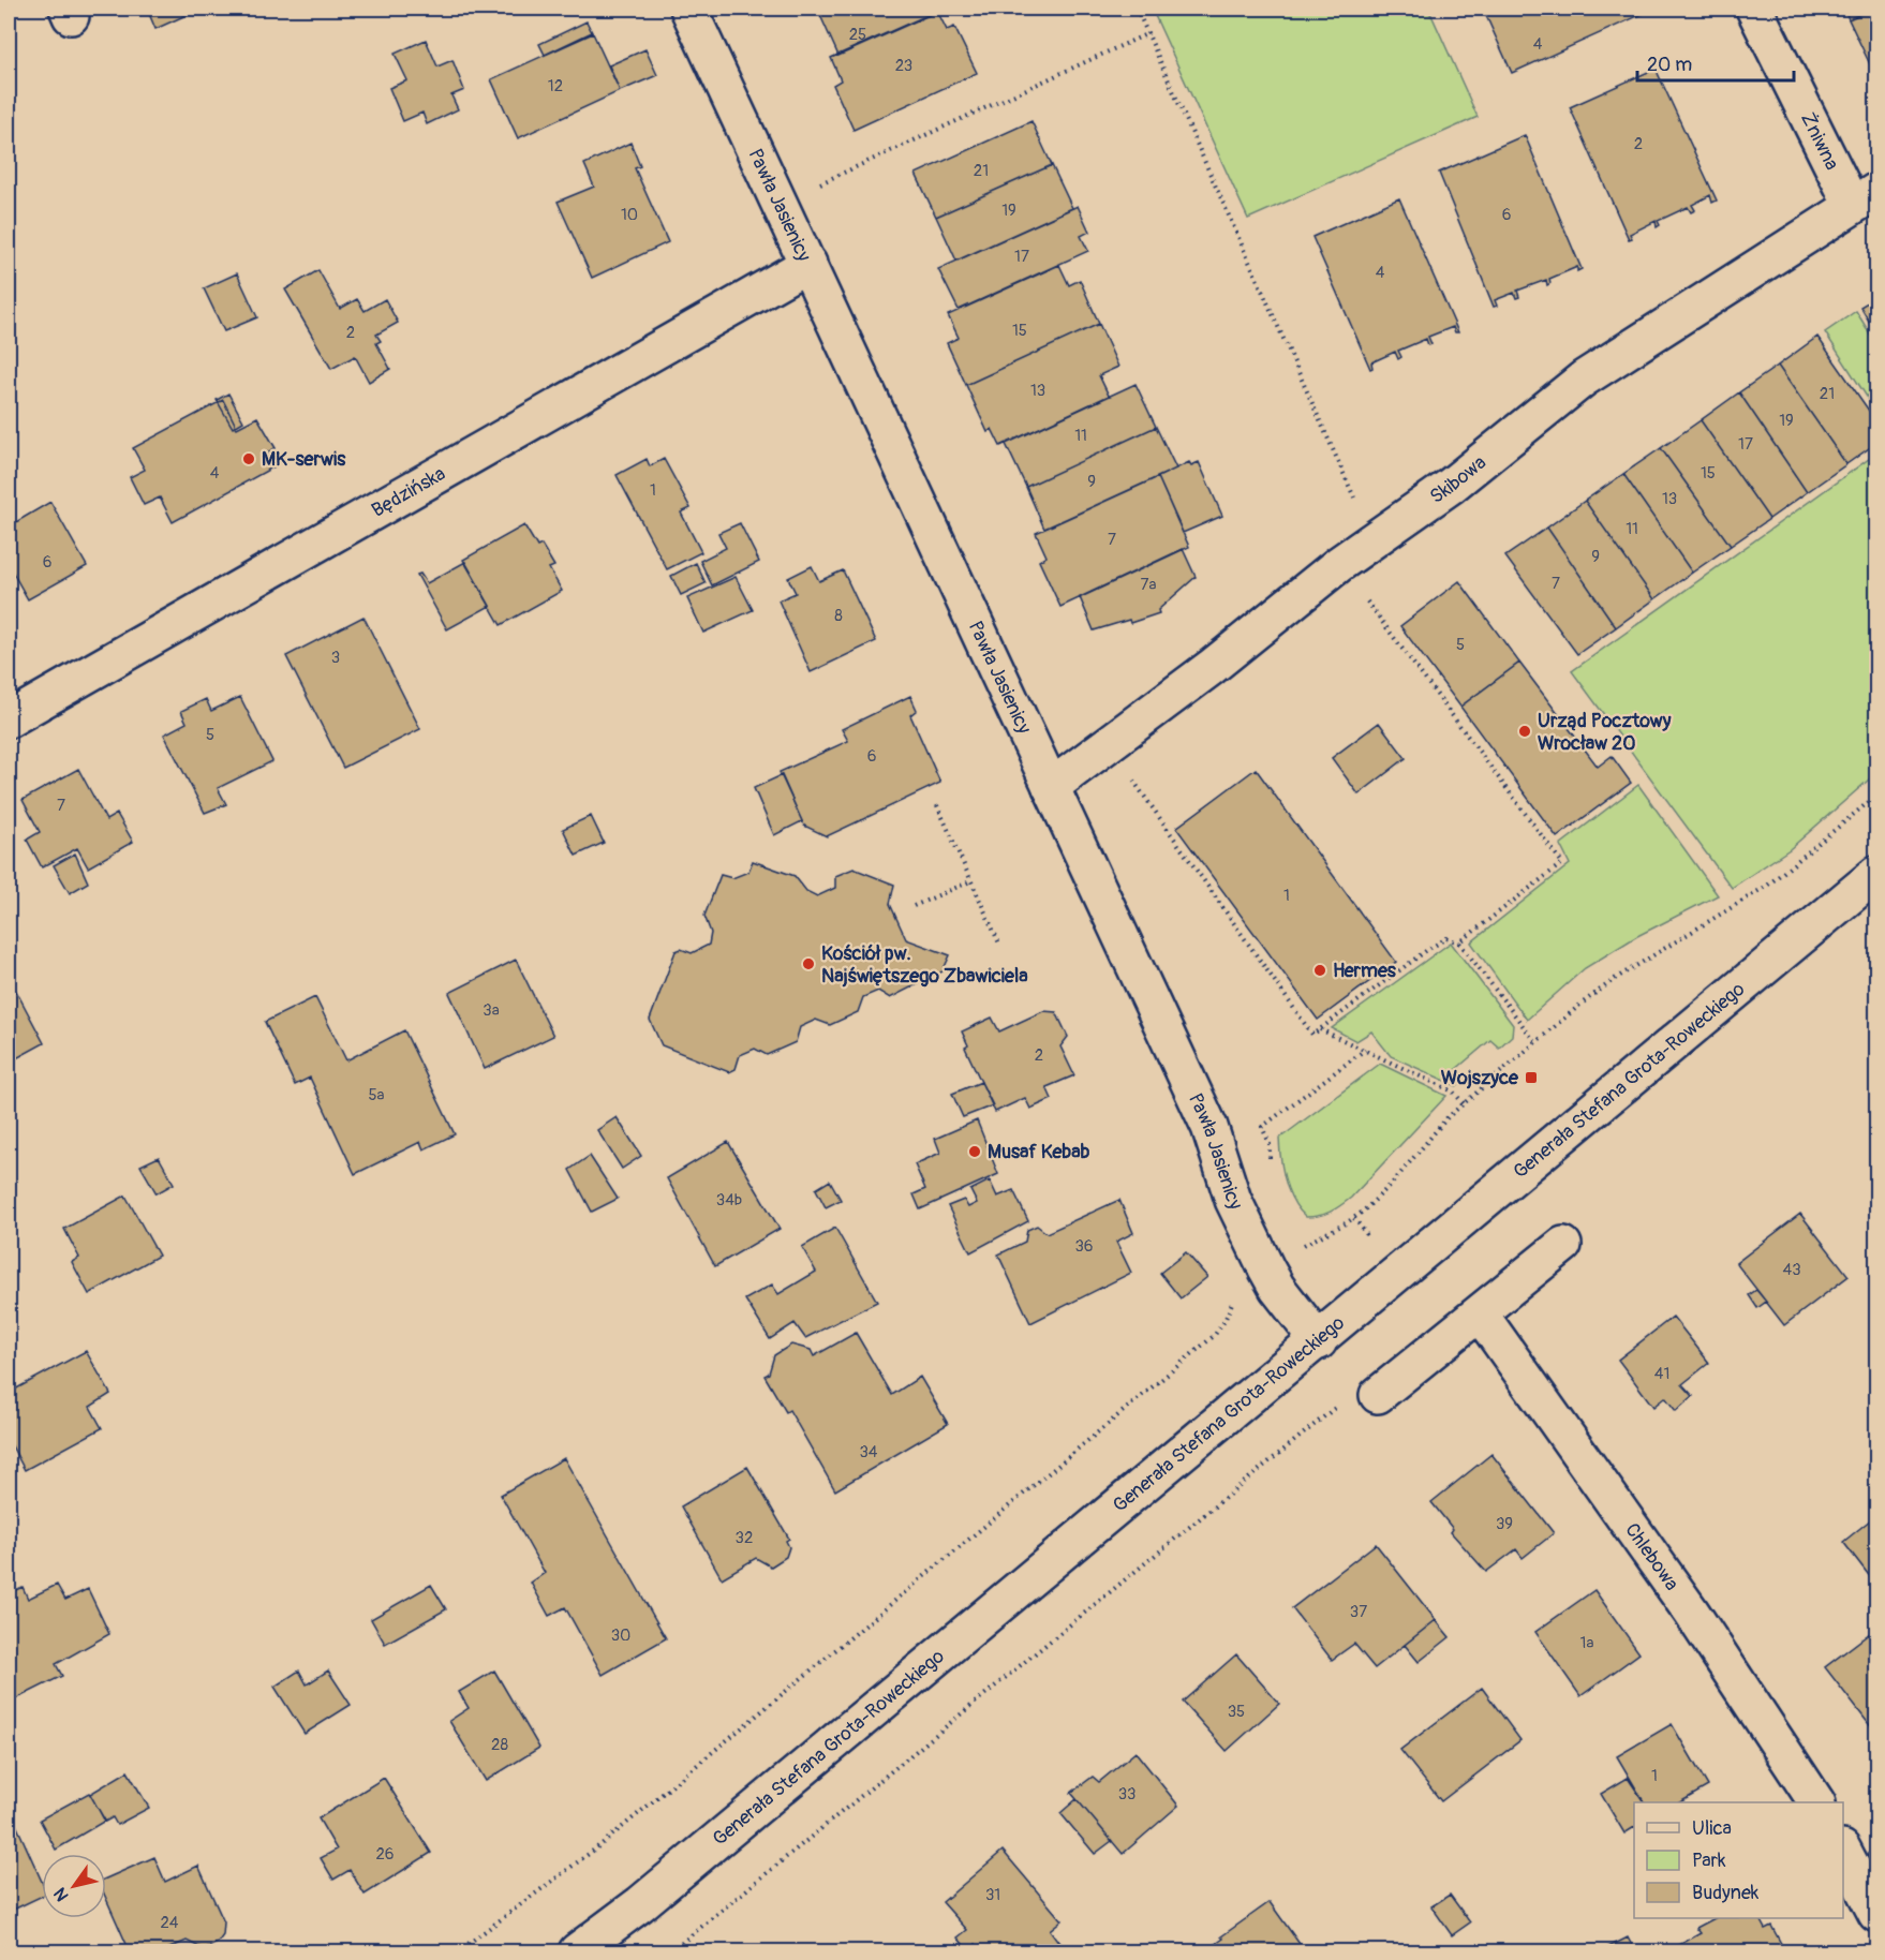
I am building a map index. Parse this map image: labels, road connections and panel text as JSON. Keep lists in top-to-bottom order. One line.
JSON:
{"streets":{"street":["Żniwna","Pawła Jasienicy","Skibowa","Będzińska","Generała Stefana Grota-Roweckiego","Chlebowa"]},"crossings":[["Żniwna","Skibowa"],["Pawła Jasienicy","Skibowa"],["Pawła Jasienicy","Będzińska"],["Pawła Jasienicy","Generała Stefana Grota-Roweckiego"]],"places":{"other":["MK-serwis","Urząd Pocztowy Wrocław 20","Kościół pw. Najświętszego Zbawiciela","Hermes","Musaf Kebab"],"transit":["Wojszyce"]},"house_numbers":["25","4","23","12","2","21","19","10","6","17","4","15","2","13","21","19","11","17","4","15","9","1","13","11","7","9","6","7","7a","8","5","3","5","6","7","1","3a","2","5a","34b","36","43","41","34","39","32","37","30","1a","35","28","1","33","26","31","24"],"legend":["Ulica","Park","Budynek"],"scale_bar":"20 m","north":"bottom left"}
